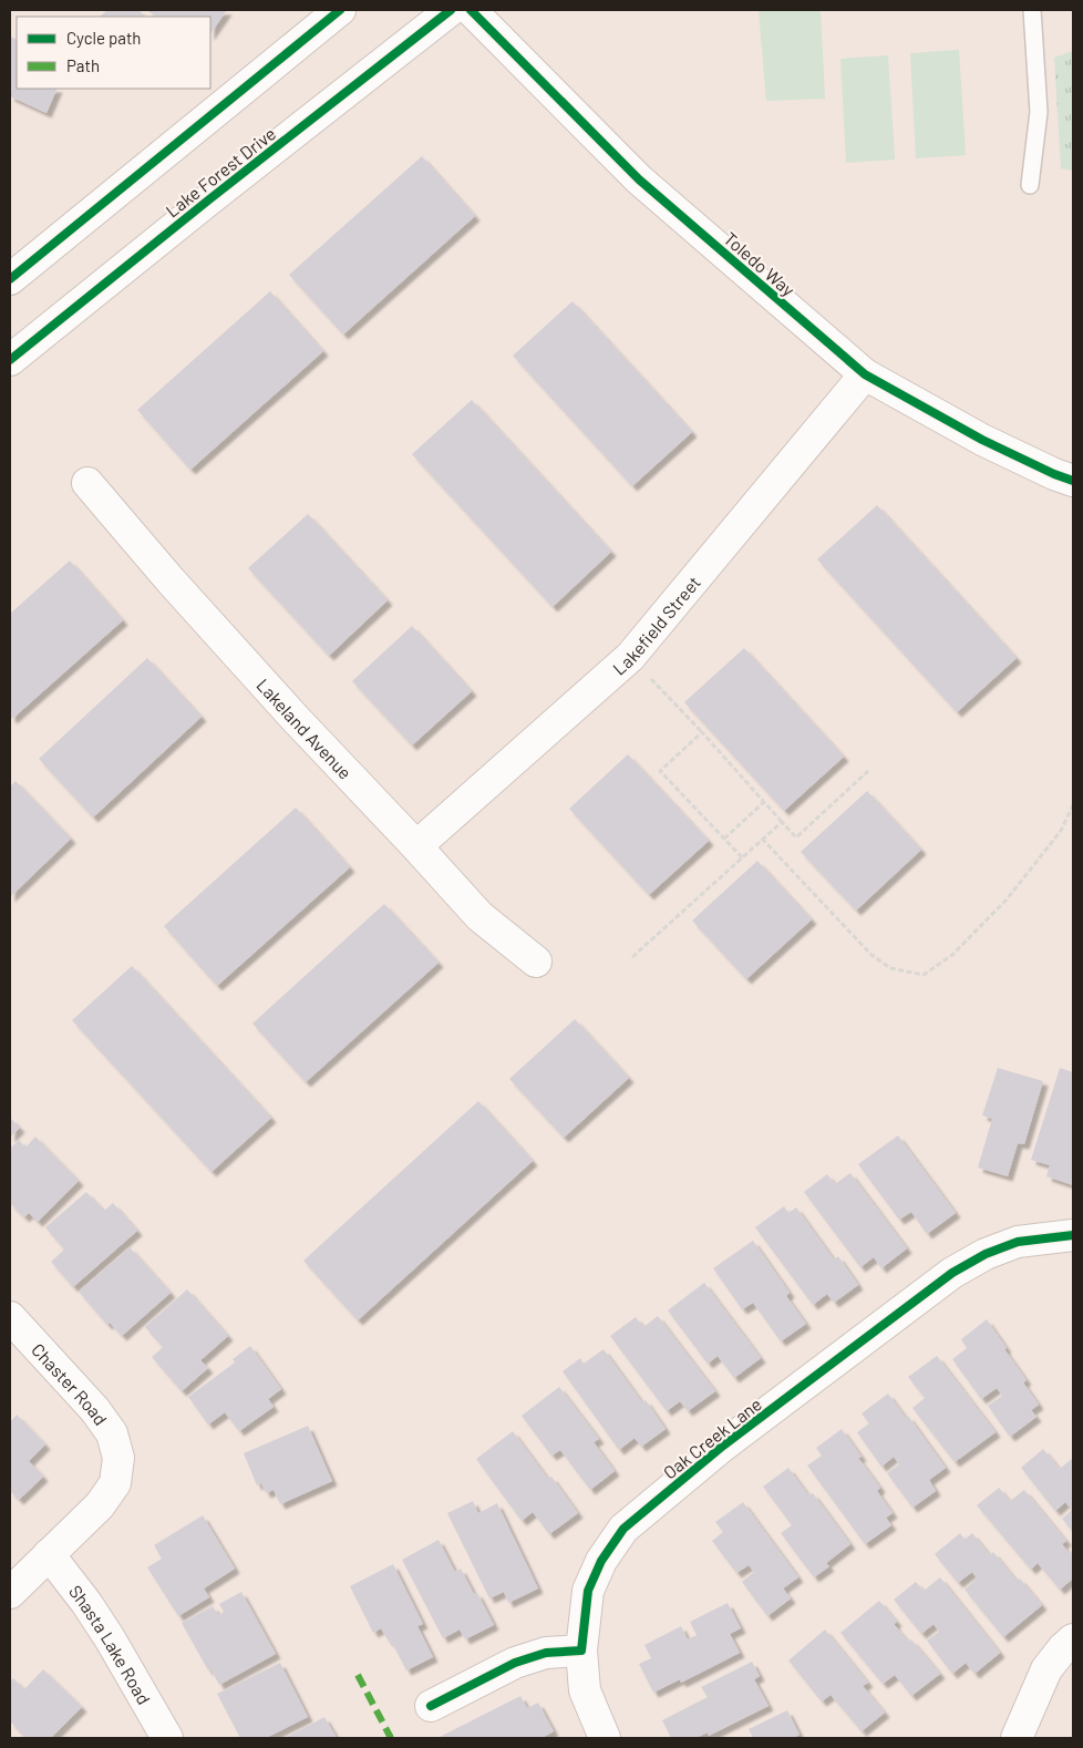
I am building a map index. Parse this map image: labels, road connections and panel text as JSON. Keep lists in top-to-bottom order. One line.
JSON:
{"streets":{"street":["Lake Forest Drive","Toledo Way","Lakefield Street","Lakeland Avenue","Chaster Road","Oak Creek Lane","Shasta Lake Road"]},"crossings":[["Toledo Way","Lakefield Street"],["Lakefield Street","Lakeland Avenue"],["Chaster Road","Shasta Lake Road"]],"legend":["Cycle path","Path"]}
